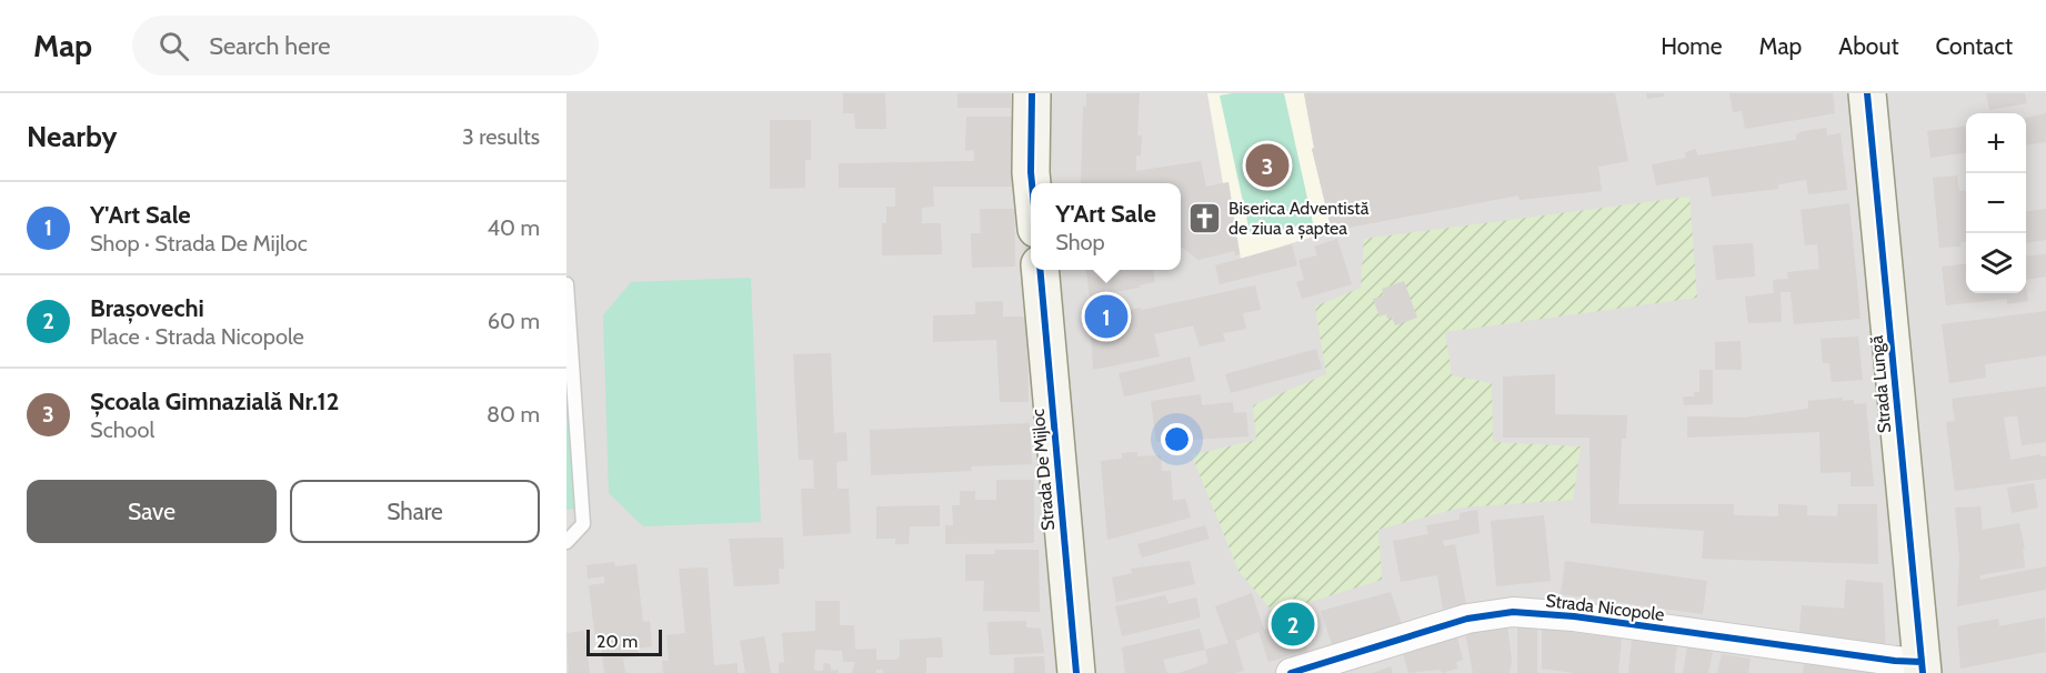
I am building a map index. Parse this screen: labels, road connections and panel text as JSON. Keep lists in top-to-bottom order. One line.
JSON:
{"streets":{"main road":["Strada Lungă","Strada De Mijloc"],"street":["Strada Nicopole"]},"crossings":[["Strada Lungă","Strada Nicopole"]],"places":{"church":["Biserica Adventistă de ziua a șaptea"]},"scale_bar":"20 m","page":{"header":"Map","search":"Search here","nav":["Home","Map","About","Contact"],"heading":["Nearby","3 results"],"map_buttons":["+","−"],"pins":["3","1","2"],"list":[{"mark":"1","name":"Y'Art Sale","note":"Shop · Strada De Mijloc","value":"40 m"},{"mark":"2","name":"Brașovechi","note":"Place · Strada Nicopole","value":"60 m"},{"mark":"3","name":"Școala Gimnazială Nr.12","note":"School","value":"80 m"}],"popup":["Y'Art Sale","Shop"],"buttons":["Save","Share"],"scale":"20 m"}}
